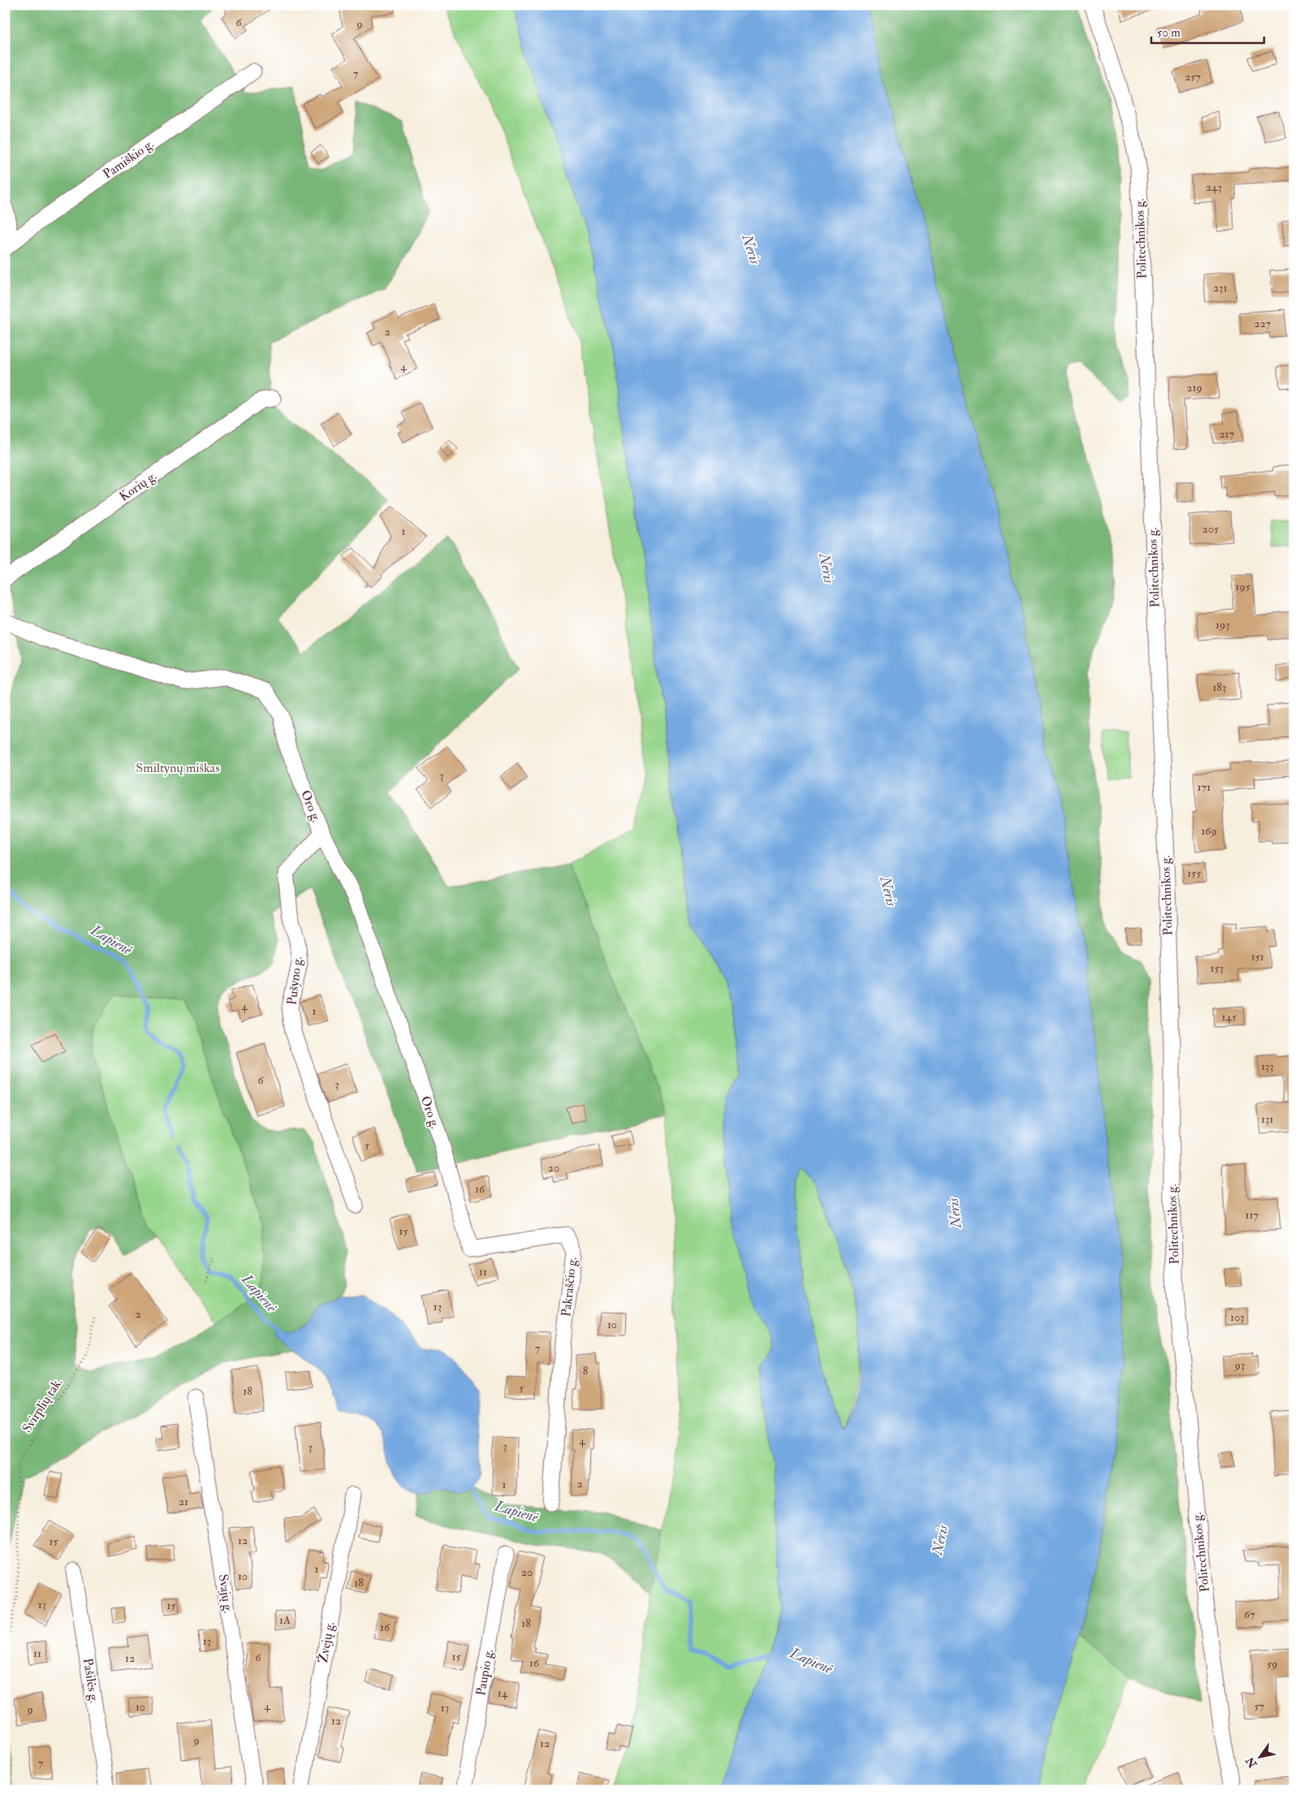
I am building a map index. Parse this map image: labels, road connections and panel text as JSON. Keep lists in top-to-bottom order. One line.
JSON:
{"streets":{"street":["Pamiškio g.","Politechnikos g.","Korių g.","Oro g.","Pušyno g.","Pakraščio g.","Svajų g.","Žvejų g.","Paupio g.","Pašilės g."],"path":["Svirplių tak."]},"crossings":[["Oro g.","Pušyno g."],["Oro g.","Pakraščio g."]],"water":["Neris","Lapienė"],"parks":["Smiltynų miškas"],"house_numbers":["6","9","7","257","243","231","227","2","4","219","217","205","1","195","193","183","3","171","169","155","151","153","4","1","145","133","6","3","131","5","20","16","117","15","11","13","2","103","10","7","93","8","5","18","4","3","3","2","1","21","12","15","1","20","10","18","13","15","67","1A","18","16","13","11","15","6","12","16","59","14","4","57","10","13","9","12","9","12","7"],"scale_bar":"50 m","north":"bottom left"}
